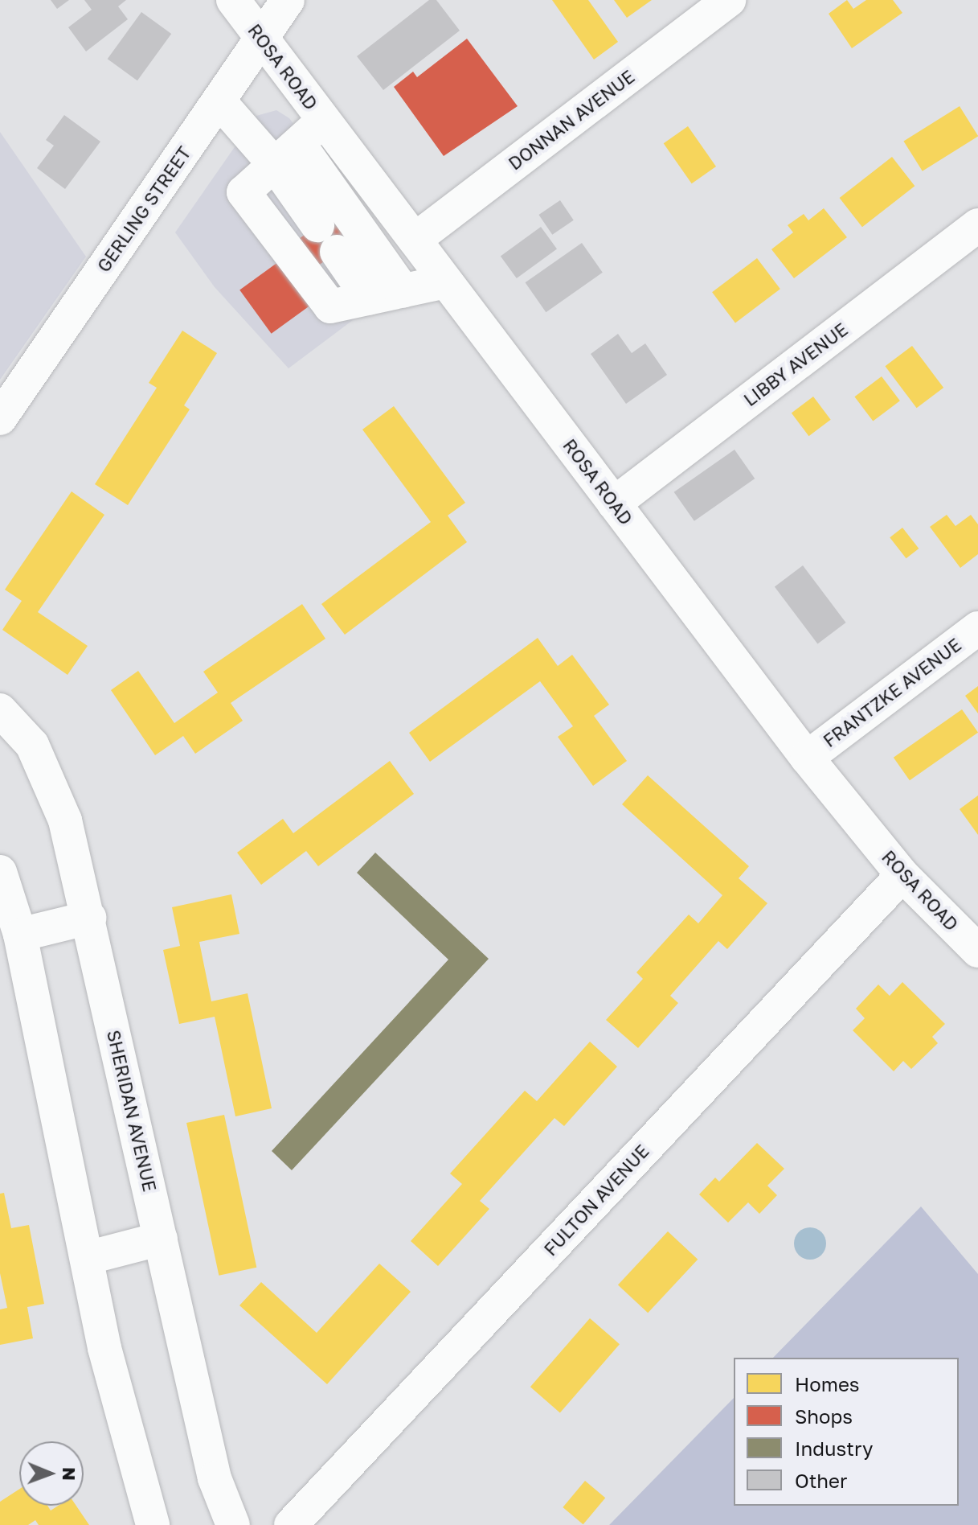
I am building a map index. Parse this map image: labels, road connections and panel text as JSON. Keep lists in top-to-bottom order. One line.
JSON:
{"streets":{"street":["ROSA ROAD","DONNAN AVENUE","GERLING STREET","LIBBY AVENUE","FRANTZKE AVENUE","SHERIDAN AVENUE","FULTON AVENUE"]},"crossings":[["ROSA ROAD","DONNAN AVENUE"],["ROSA ROAD","GERLING STREET"],["ROSA ROAD","LIBBY AVENUE"],["ROSA ROAD","FRANTZKE AVENUE"],["ROSA ROAD","FULTON AVENUE"]],"legend":["Homes","Shops","Industry","Other"],"north":"right"}
